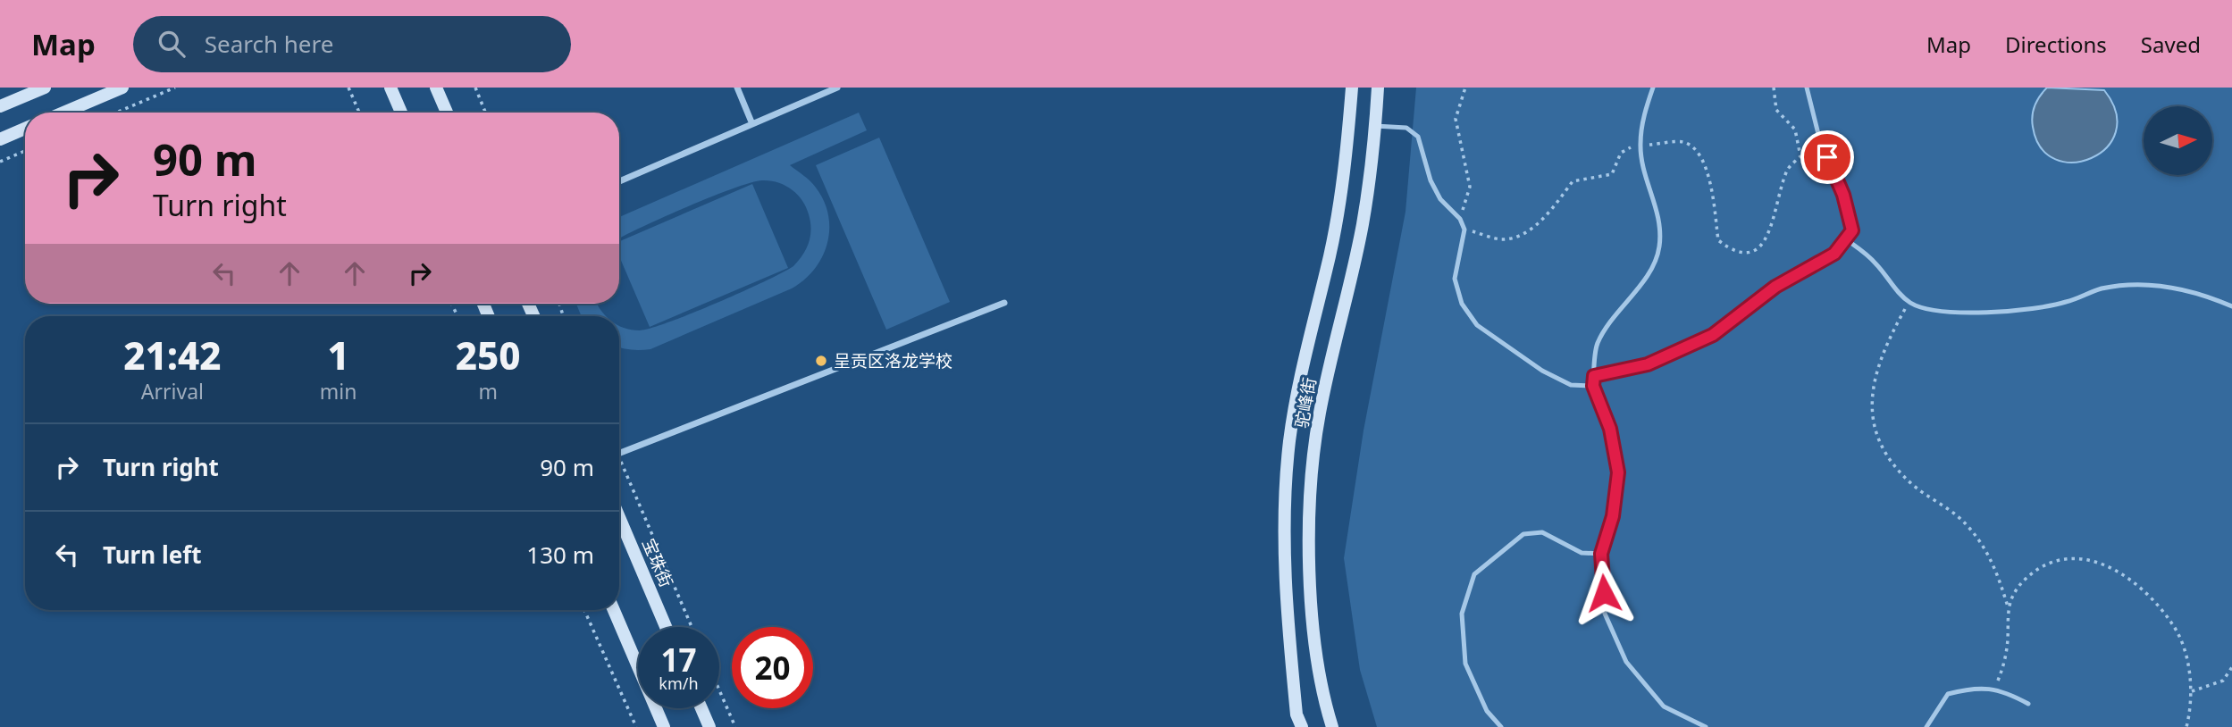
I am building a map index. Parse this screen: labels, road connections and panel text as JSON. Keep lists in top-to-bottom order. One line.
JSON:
{"streets":{"street":["驼峰街","宝珠街"]},"places":["呈贡区洛龙学校"],"north":"right","page":{"header":"Map","search":"Search here","nav":["Map","Directions","Saved"],"turn":["90 m","Turn right"],"eta":["21:42","Arrival","1","min","250","m"],"list":[{"name":"Turn right","value":"90 m"},{"name":"Turn left","value":"130 m"}],"speed":"17 km/h","limit":"20"}}
